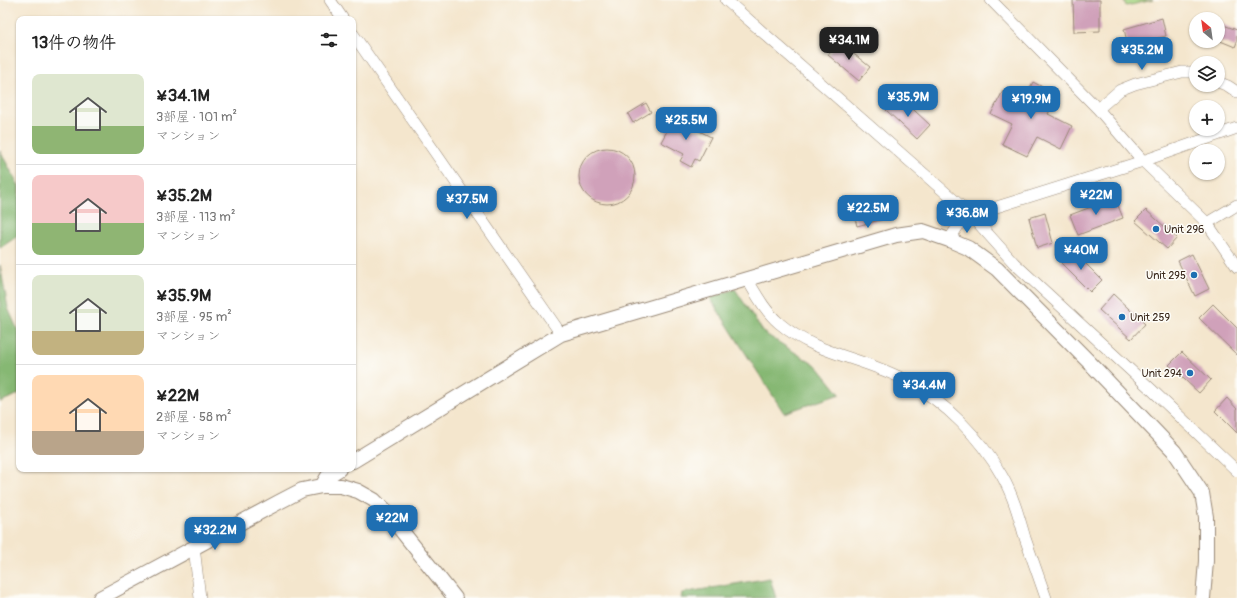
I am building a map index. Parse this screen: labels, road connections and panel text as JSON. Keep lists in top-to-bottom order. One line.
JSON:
{"places":["Unit 296","Unit 295","Unit 259","Unit 294"],"north":"top left","page":{"map_buttons":["+","−"],"heading":"13件の物件","price":["¥34.1M","¥35.2M","¥35.9M","¥19.9M","¥25.5M","¥22M","¥37.5M","¥22.5M","¥36.8M","¥40M","¥34.4M","¥22M","¥32.2M"],"list":[{"name":"¥34.1M","note":"3部屋 · 101 m² · マンション"},{"name":"¥35.2M","note":"3部屋 · 113 m² · マンション"},{"name":"¥35.9M","note":"3部屋 · 95 m² · マンション"},{"name":"¥22M","note":"2部屋 · 58 m² · マンション"}]}}
